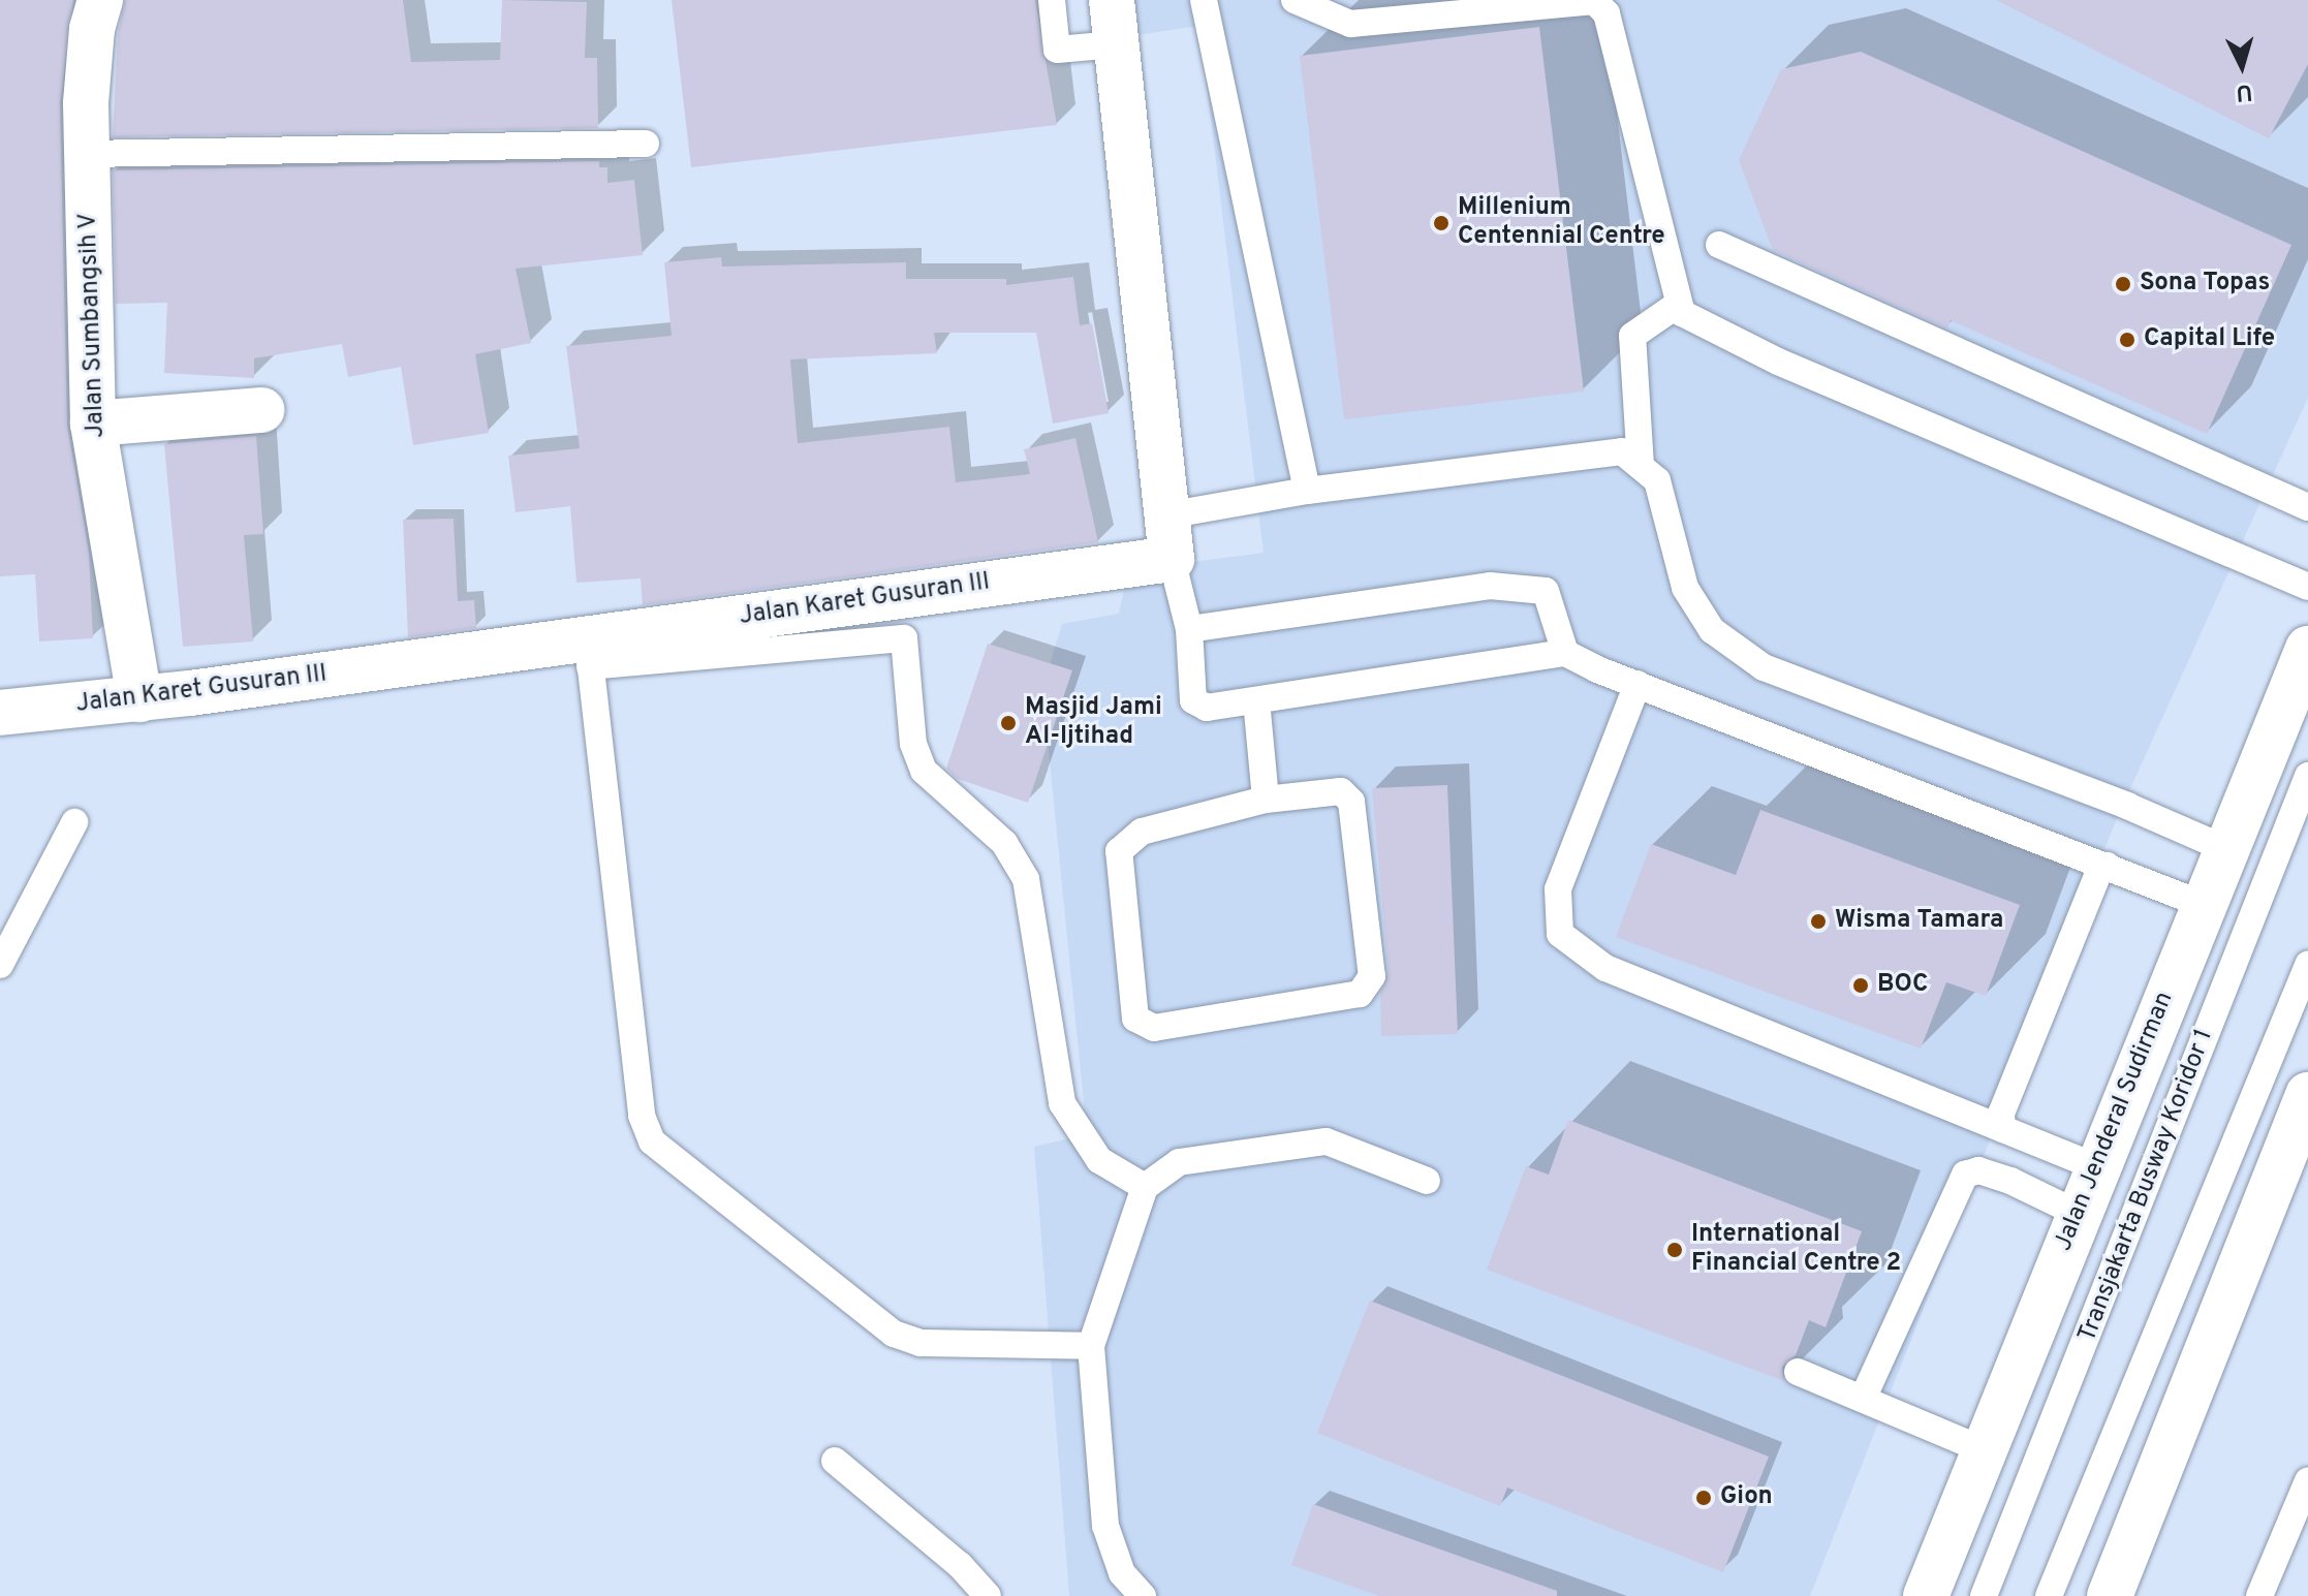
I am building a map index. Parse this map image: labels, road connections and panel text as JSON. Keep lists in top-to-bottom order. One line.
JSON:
{"streets":{"street":["Jalan Sumbangsih V","Jalan Karet Gusuran III","Jalan Jenderal Sudirman"],"lane":["Transjakarta Busway Koridor 1"]},"crossings":[["Jalan Sumbangsih V","Jalan Karet Gusuran III"]],"places":["Millenium Centennial Centre","Sona Topas","Capital Life","Masjid Jami Al-Ijtihad","Wisma Tamara","BOC","International Financial Centre 2","Gion"],"north":"bottom"}
